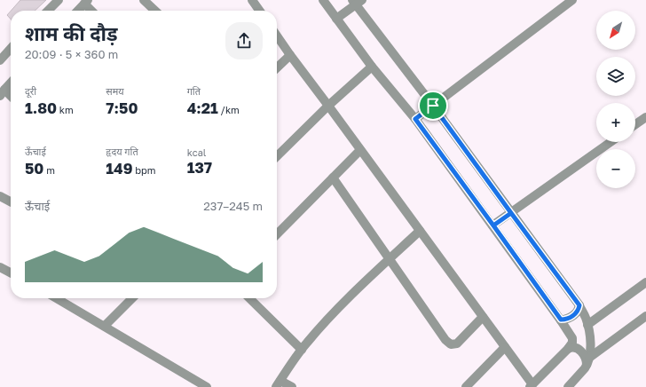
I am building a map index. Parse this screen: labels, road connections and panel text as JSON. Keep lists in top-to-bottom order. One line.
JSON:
{"north":"bottom left","page":{"map_buttons":["+","−"],"heading":["शाम की दौड़","20:09 · 5 × 360 m"],"stats":[["दूरी","1.80 km"],["समय","7:50"],["गति","4:21 /km"],["ऊँचाई","50 m"],["हृदय गति","149 bpm"],["kcal","137"]],"chart":["ऊँचाई","237–245 m"]}}
